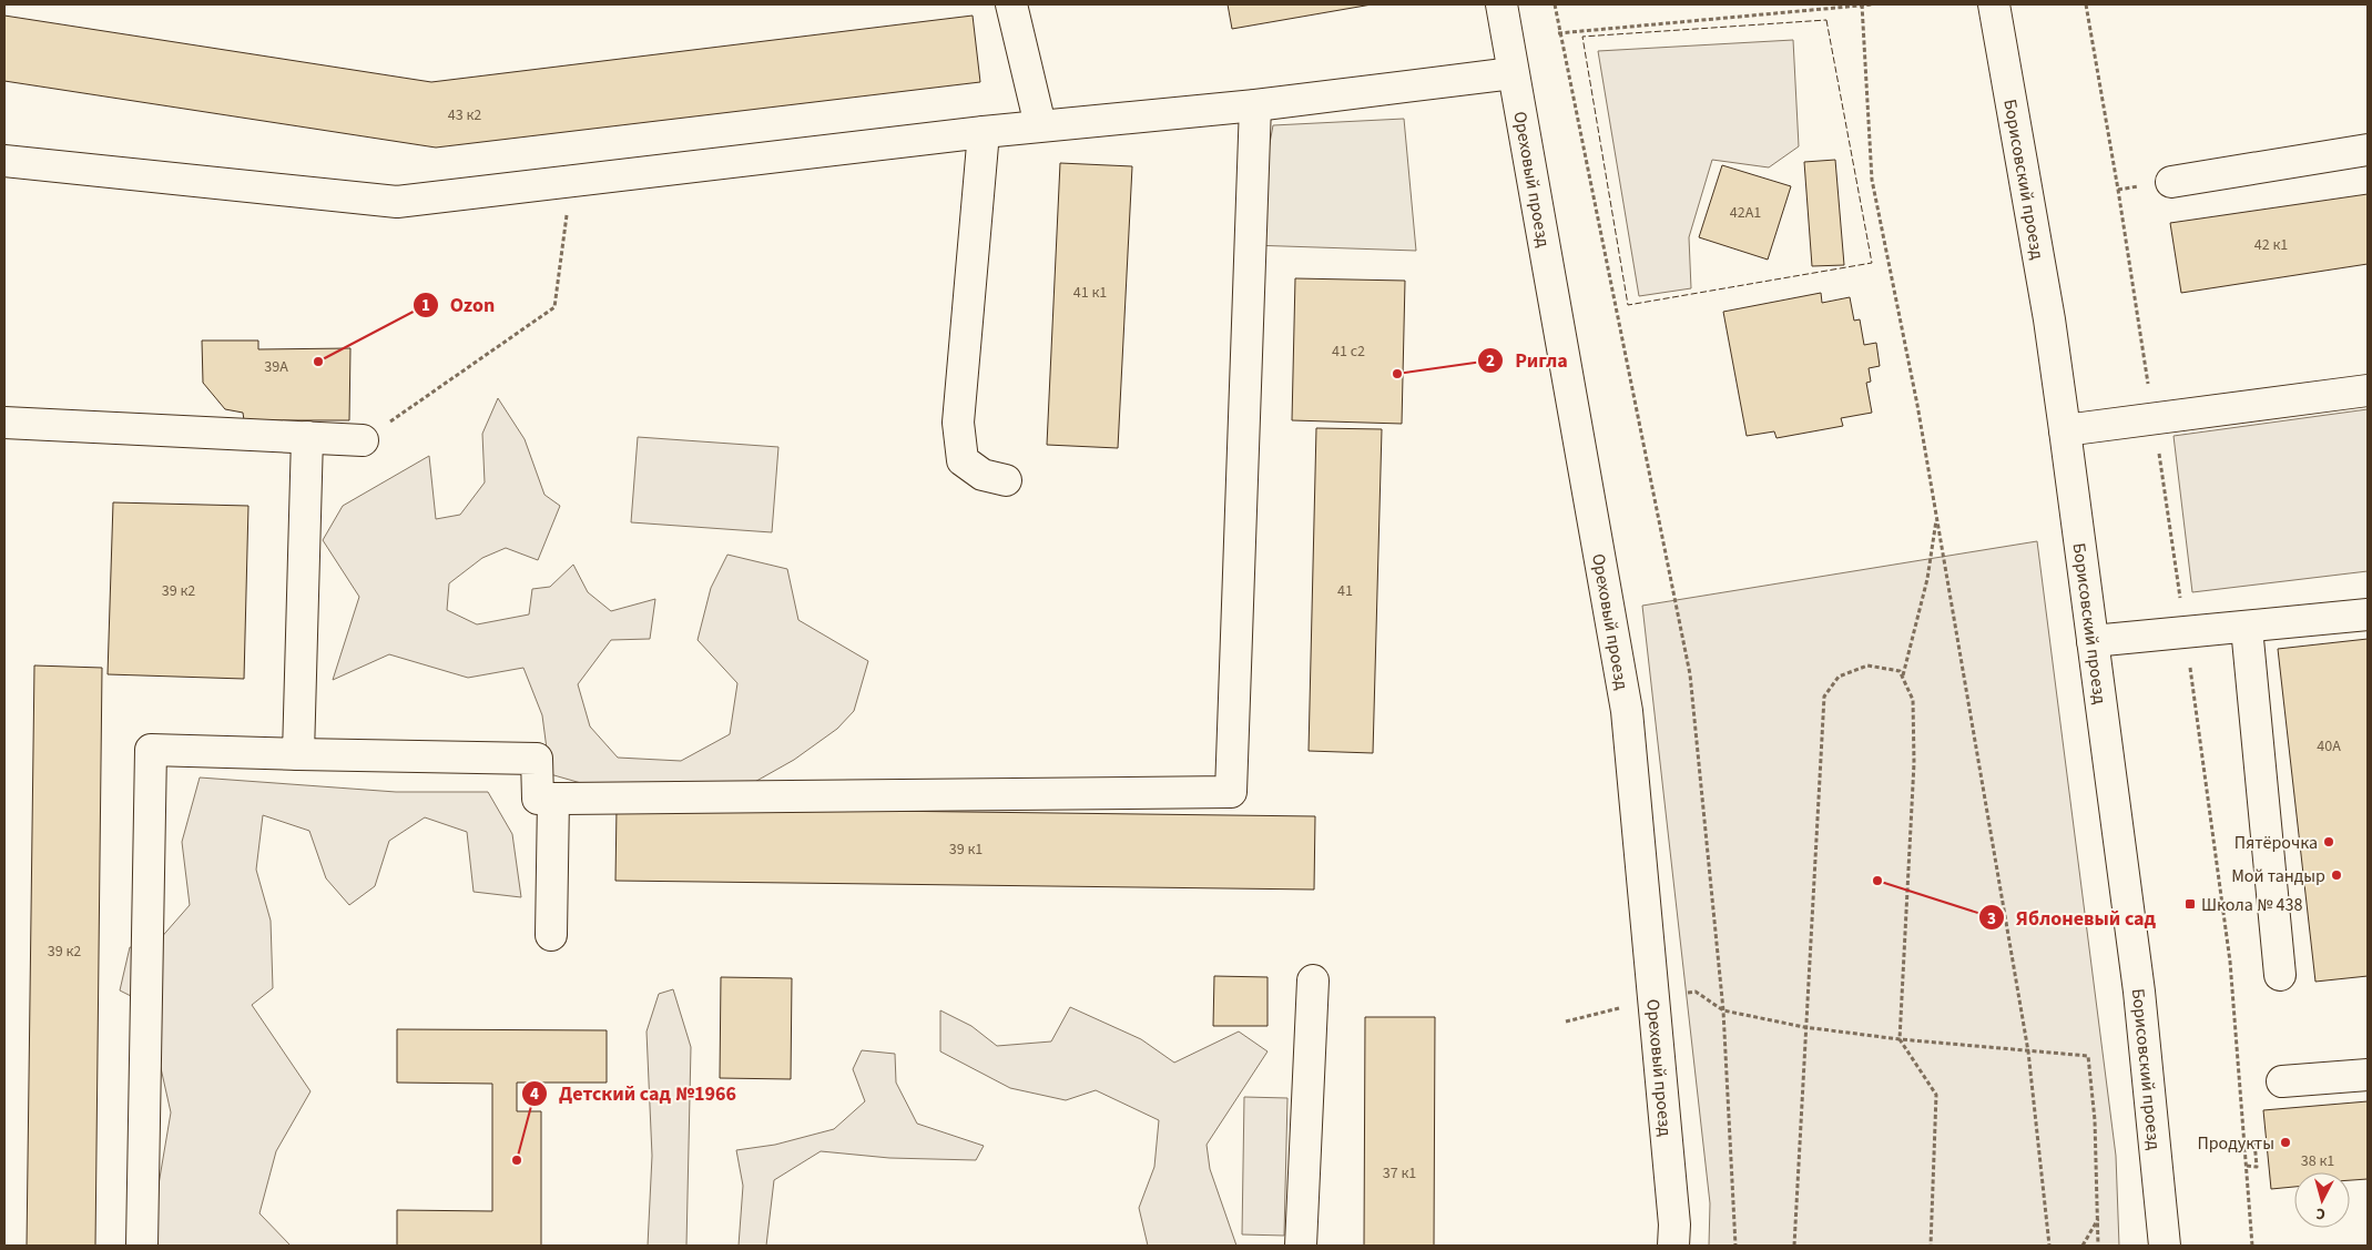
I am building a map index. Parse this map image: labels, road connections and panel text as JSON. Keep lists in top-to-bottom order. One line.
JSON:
{"streets":{"street":["Ореховый проезд","Борисовский проезд"]},"places":{"other":["Ozon","Ригла","Пятёрочка","Мой тандыр","Яблоневый сад","Продукты","Детский сад №1966"],"transit":["Школа № 438"]},"house_numbers":["43 к2","42А1","42 к1","41 к1","41 с2","39А","39 к2","41","40А","39 к1","39 к2","38 к1","37 к1"],"north":"bottom"}
